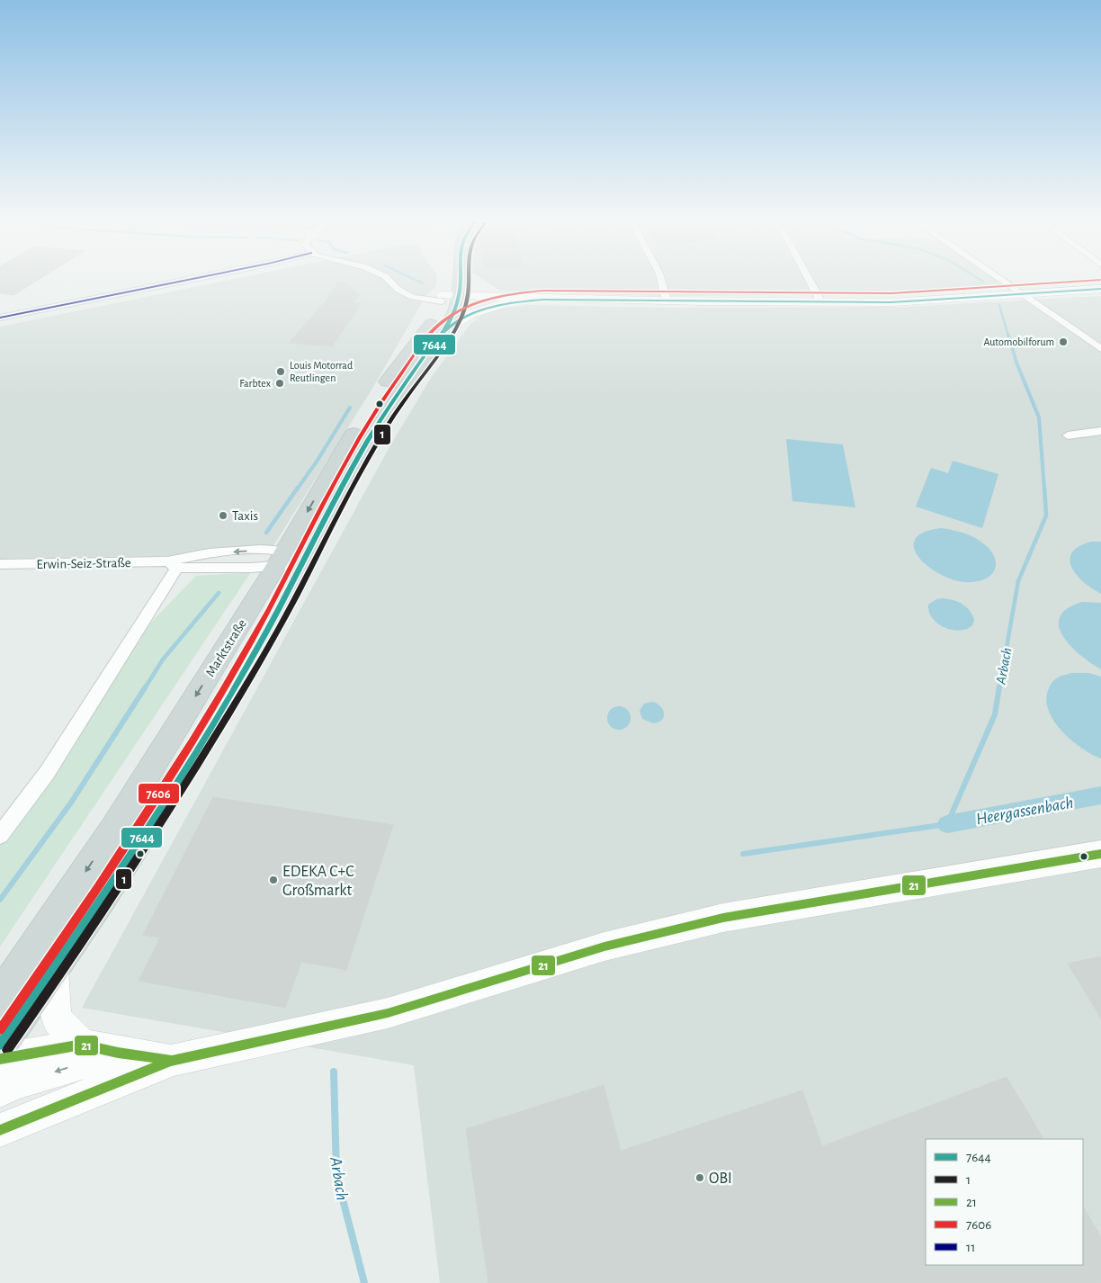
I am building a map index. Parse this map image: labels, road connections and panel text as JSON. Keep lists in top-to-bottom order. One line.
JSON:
{"streets":{"main road":["Marktstraße"],"street":["Erwin-Seiz-Straße"]},"crossings":[["Erwin-Seiz-Straße","Marktstraße"]],"water":["Arbach","Heergassenbach"],"places":["Automobilforum","Louis Motorrad Reutlingen","Farbtex","Taxis","EDEKA C+C Großmarkt","OBI"],"lines":["transit line 7644","transit line 1","transit line 11","transit line 7606","transit line 21"],"legend":["7644","1","21","7606","11"]}
